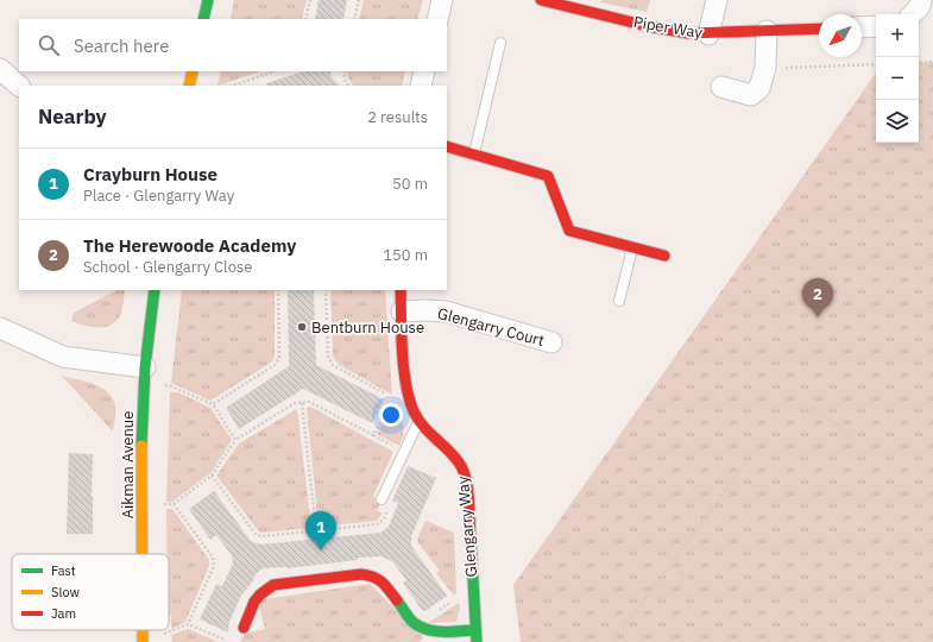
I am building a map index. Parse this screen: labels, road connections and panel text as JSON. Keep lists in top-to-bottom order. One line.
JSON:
{"streets":{"street":["Piper Way","Glengarry Court","Aikman Avenue","Glengarry Way"]},"crossings":[["Glengarry Court","Glengarry Way"]],"places":["Bentburn House"],"legend":["Fast","Slow","Jam"],"north":"bottom left","page":{"map_buttons":["+","−"],"search":"Search here","heading":["Nearby","2 results"],"list":[{"mark":"1","name":"Crayburn House","note":"Place · Glengarry Way","value":"50 m"},{"mark":"2","name":"The Herewoode Academy","note":"School · Glengarry Close","value":"150 m"}],"pins":["2","1"]}}
